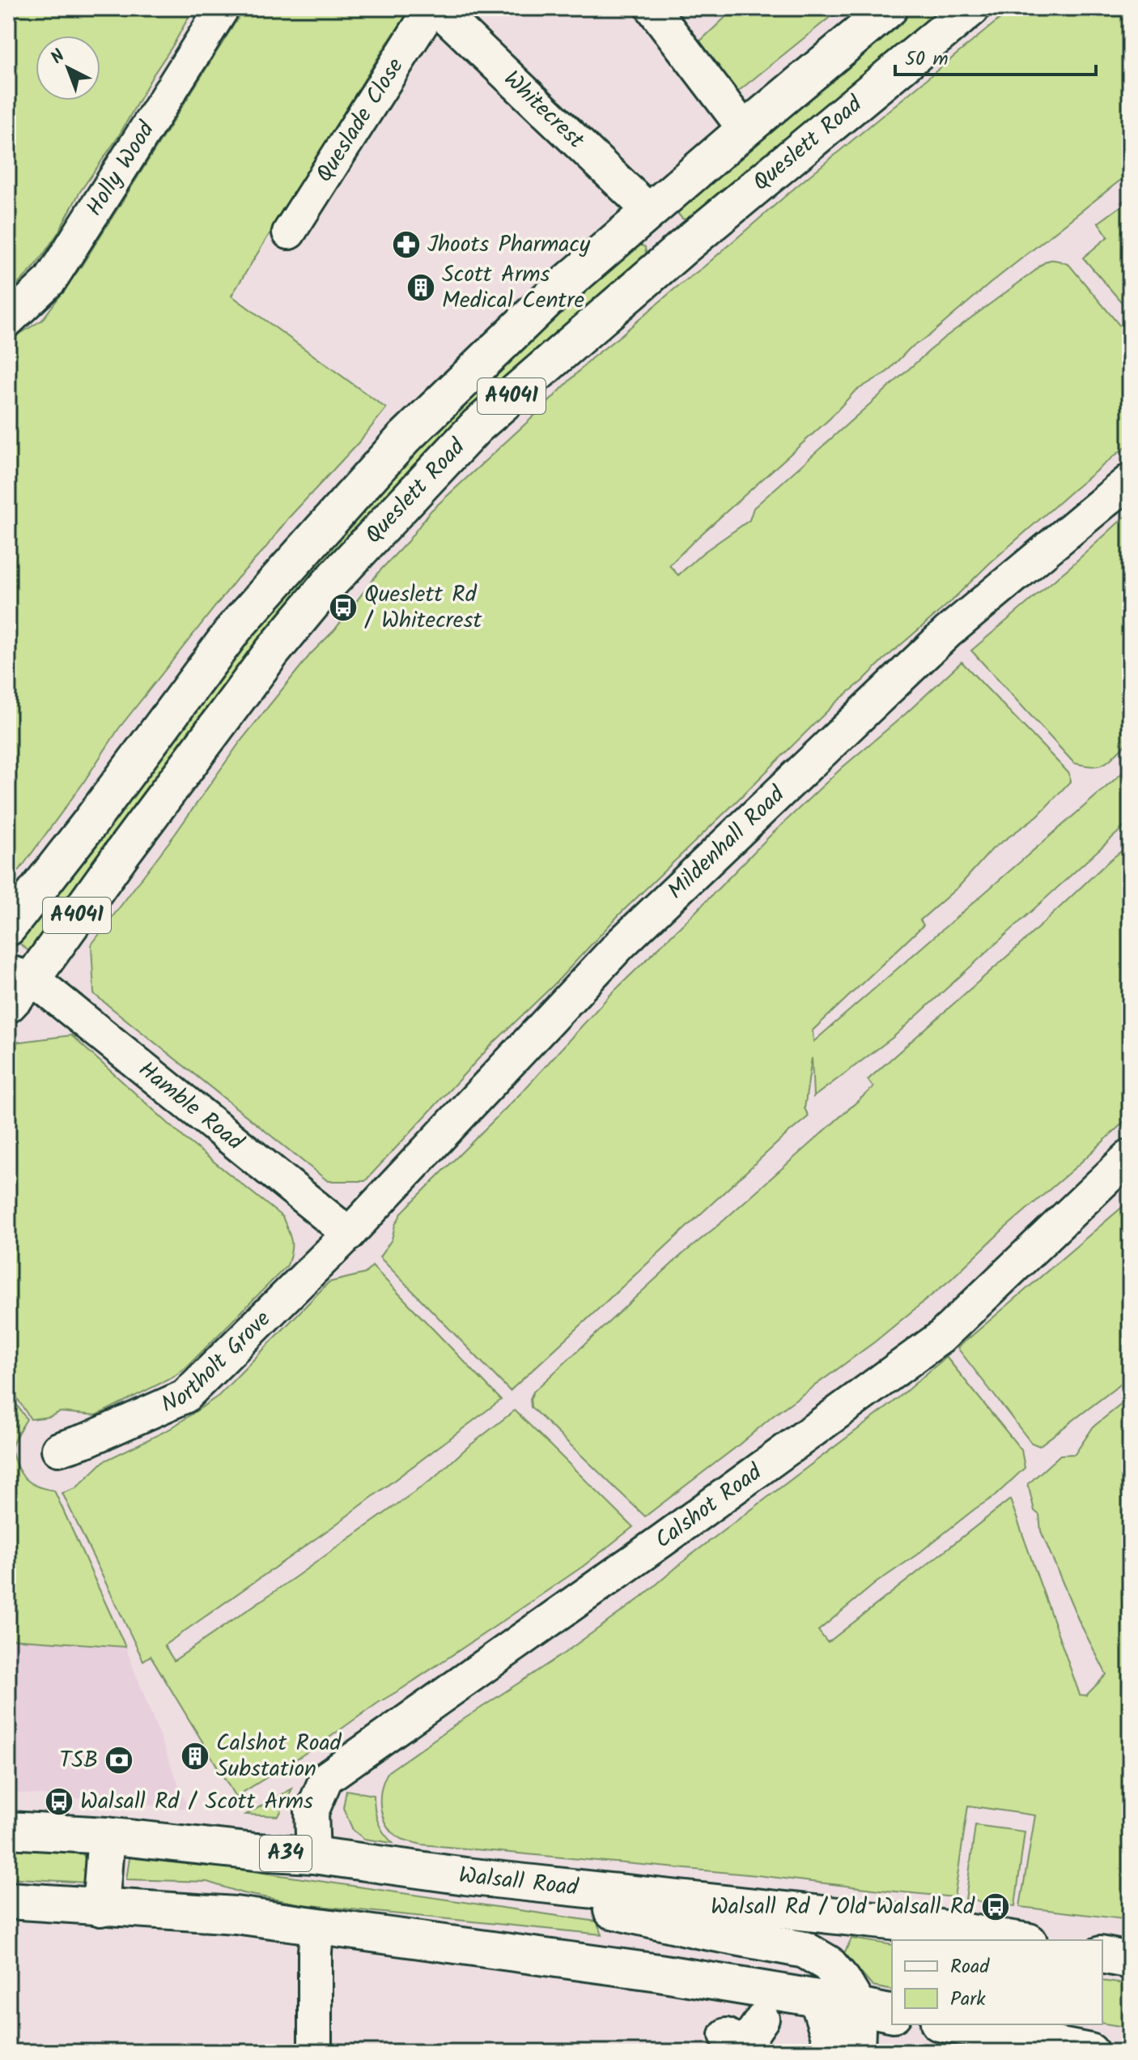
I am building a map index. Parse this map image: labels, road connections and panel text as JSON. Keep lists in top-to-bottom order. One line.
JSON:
{"streets":{"main road":["Queslett Road","A4041","A34","Walsall Road"],"street":["Whitecrest","Queslade Close","Holly Wood","Mildenhall Road","Hamble Road","Northolt Grove","Calshot Road"]},"crossings":[["Whitecrest","Queslett Road"],["Queslett Road","Hamble Road"],["Mildenhall Road","Hamble Road"],["Mildenhall Road","Northolt Grove"],["Hamble Road","Northolt Grove"],["Calshot Road","Walsall Road"]],"places":{"pharmacy":["Jhoots Pharmacy"],"building":["Scott Arms Medical Centre","Calshot Road Substation"],"bus stop":["Queslett Rd / Whitecrest","Walsall Rd / Scott Arms","Walsall Rd / Old Walsall Rd"],"bank":["TSB"]},"legend":["Road","Park"],"scale_bar":"50 m","north":"top left"}
